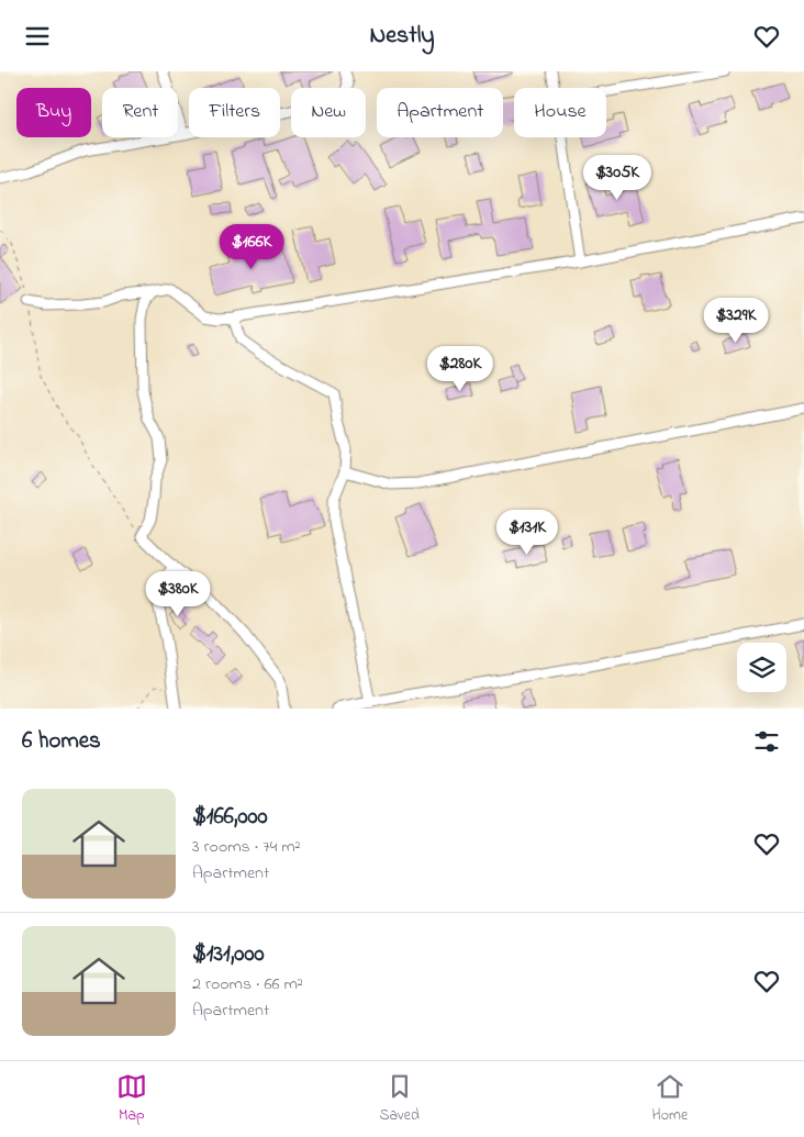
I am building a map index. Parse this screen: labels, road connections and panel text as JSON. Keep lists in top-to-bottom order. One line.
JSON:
{"page":{"header":"Nestly","chip":["Buy","Rent","Filters","New","Apartment","House"],"price":["$305K","$166K","$329K","$280K","$131K","$380K"],"heading":"6 homes","list":[{"name":"$166,000","note":"3 rooms · 74 m² · Apartment"},{"name":"$131,000","note":"2 rooms · 66 m² · Apartment"}],"tabs":["Map","Saved","Home"]}}
